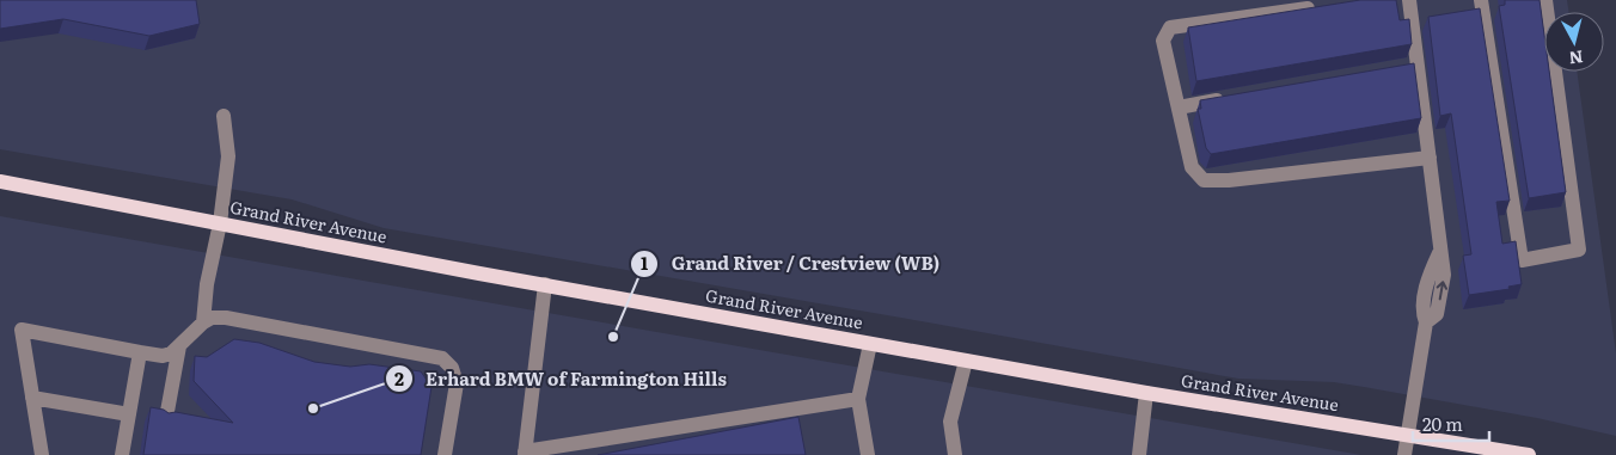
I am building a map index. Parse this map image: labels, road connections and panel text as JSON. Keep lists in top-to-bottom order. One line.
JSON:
{"streets":{"main road":["Grand River Avenue"]},"places":["Grand River / Crestview (WB)","Erhard BMW of Farmington Hills"],"scale_bar":"20 m","north":"bottom"}
